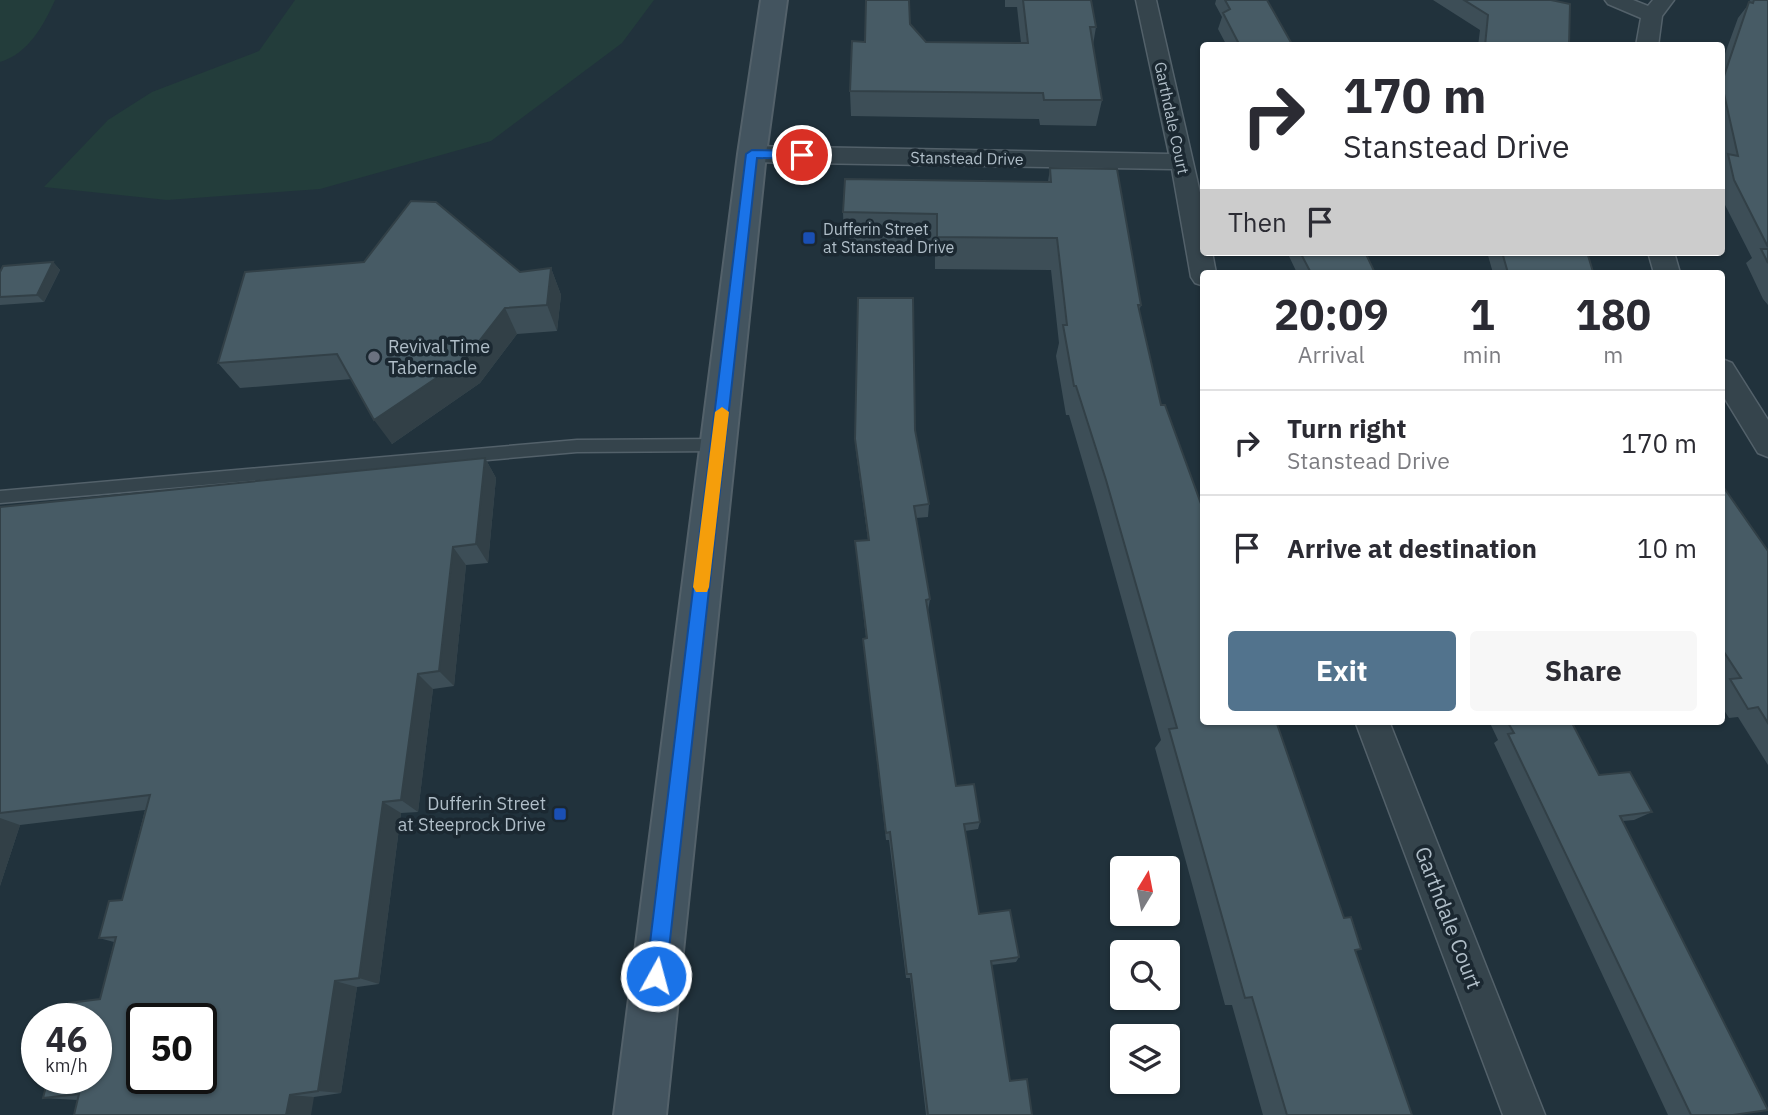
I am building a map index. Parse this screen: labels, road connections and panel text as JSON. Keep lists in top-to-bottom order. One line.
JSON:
{"streets":{"street":["Garthdale Court","Stanstead Drive"]},"crossings":[["Garthdale Court","Stanstead Drive"]],"places":{"transit":["Dufferin Street at Stanstead Drive","Dufferin Street at Steeprock Drive"],"other":["Revival Time Tabernacle"]},"north":"top","page":{"turn":["170 m","Stanstead Drive"],"then":"Then","eta":["20:09","Arrival","1","min","180","m"],"list":[{"name":"Turn right","note":"Stanstead Drive","value":"170 m"},{"name":"Arrive at destination","value":"10 m"}],"buttons":["Exit","Share"],"speed":"46 km/h","limit":"50"}}
